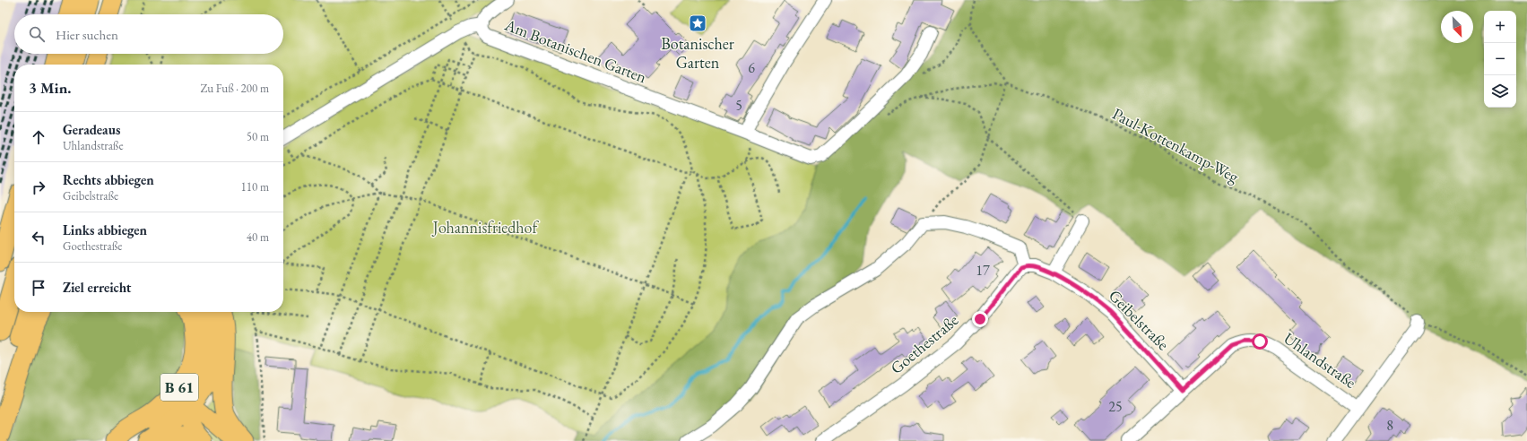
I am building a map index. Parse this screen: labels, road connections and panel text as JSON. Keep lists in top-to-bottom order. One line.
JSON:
{"streets":{"highway":["B 61"],"street":["Am Botanischen Garten","Geibelstraße","Goethestraße","Uhlandstraße"],"path":["Paul-Kottenkamp-Weg"]},"crossings":[["Geibelstraße","Goethestraße"],["Geibelstraße","Uhlandstraße"]],"parks":["Johannisfriedhof"],"places":{"place":["Botanischer Garten"]},"house_numbers":["6","5","17","25","8"],"north":"bottom right","page":{"map_buttons":["+","−"],"search":"Hier suchen","heading":["3 Min.","Zu Fuß · 200 m"],"list":[["Geradeaus","Uhlandstraße","50 m"],["Rechts abbiegen","Geibelstraße","110 m"],["Links abbiegen","Goethestraße","40 m"],"Ziel erreicht"]}}
